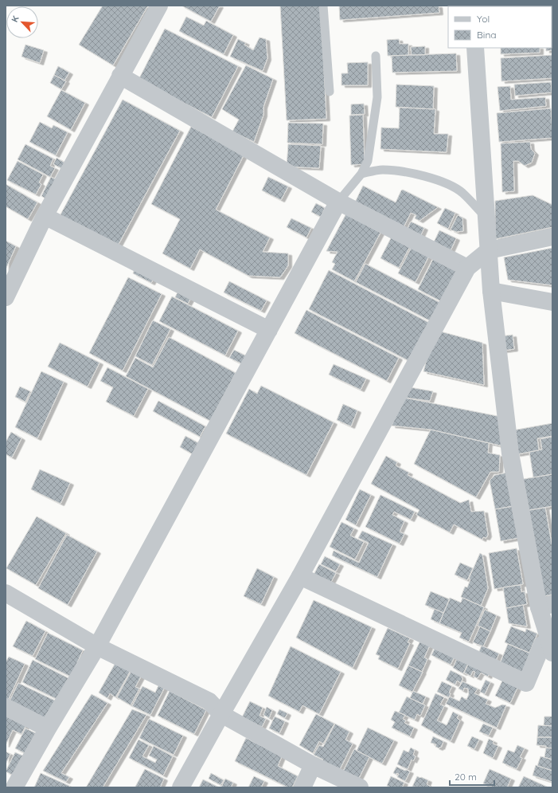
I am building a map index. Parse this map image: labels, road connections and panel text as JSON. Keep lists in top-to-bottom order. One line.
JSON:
{"legend":["Yol","Bina"],"scale_bar":"20 m","north":"top left"}
